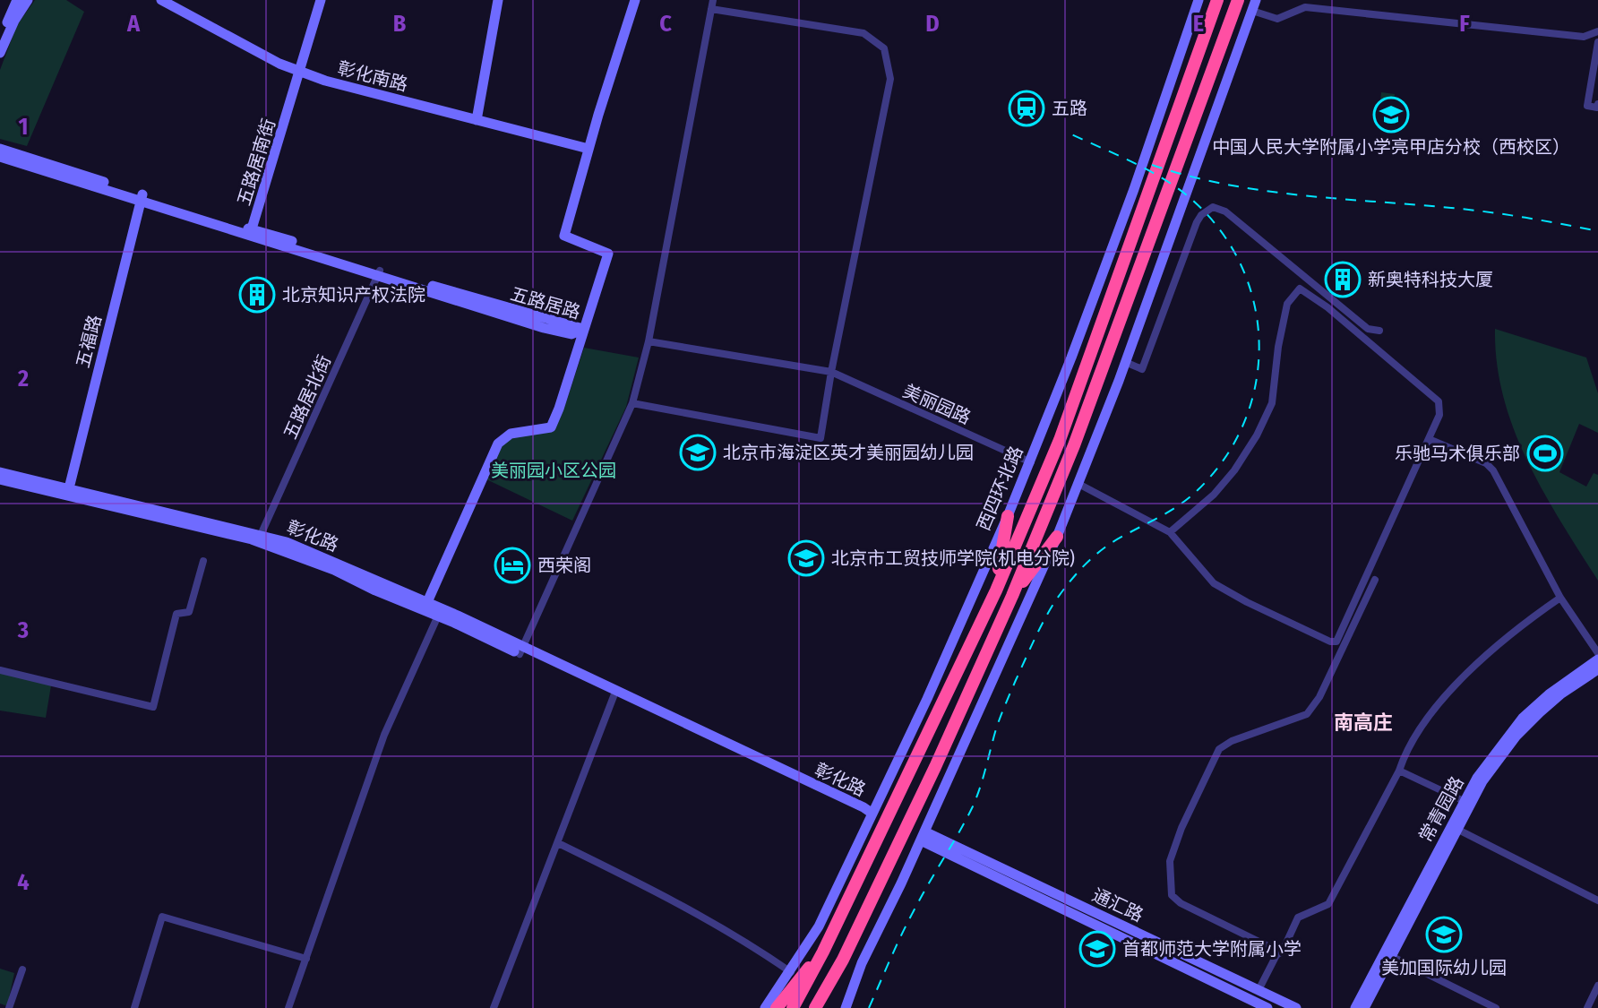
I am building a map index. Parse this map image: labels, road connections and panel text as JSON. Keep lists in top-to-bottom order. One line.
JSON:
{"streets":{"highway":["西四环北路"],"street":["彰化南路","五路居南街","五路居路","五福路","五路居北街","美丽园路","彰化路","常青园路","通汇路"]},"crossings":[["彰化南路","五路居南街"],["五路居南街","五路居路"],["五路居路","五福路"],["五路居路","五路居北街"],["五福路","彰化路"],["五路居北街","彰化路"],["美丽园路","西四环北路"],["西四环北路","彰化路"]],"districts":["南高庄"],"parks":["美丽园小区公园"],"places":{"station":["五路"],"school or university":["中国人民大学附属小学亮甲店分校（西校区）","北京市海淀区英才美丽园幼儿园","北京市工贸技师学院(机电分院)","美加国际幼儿园","首都师范大学附属小学"],"building":["新奥特科技大厦","北京知识产权法院"],"sports":["乐驰马术俱乐部"],"hotel":["西荣阁"]},"grid":{"columns":["A","B","C","D","E","F"],"rows":["1","2","3","4"]}}
